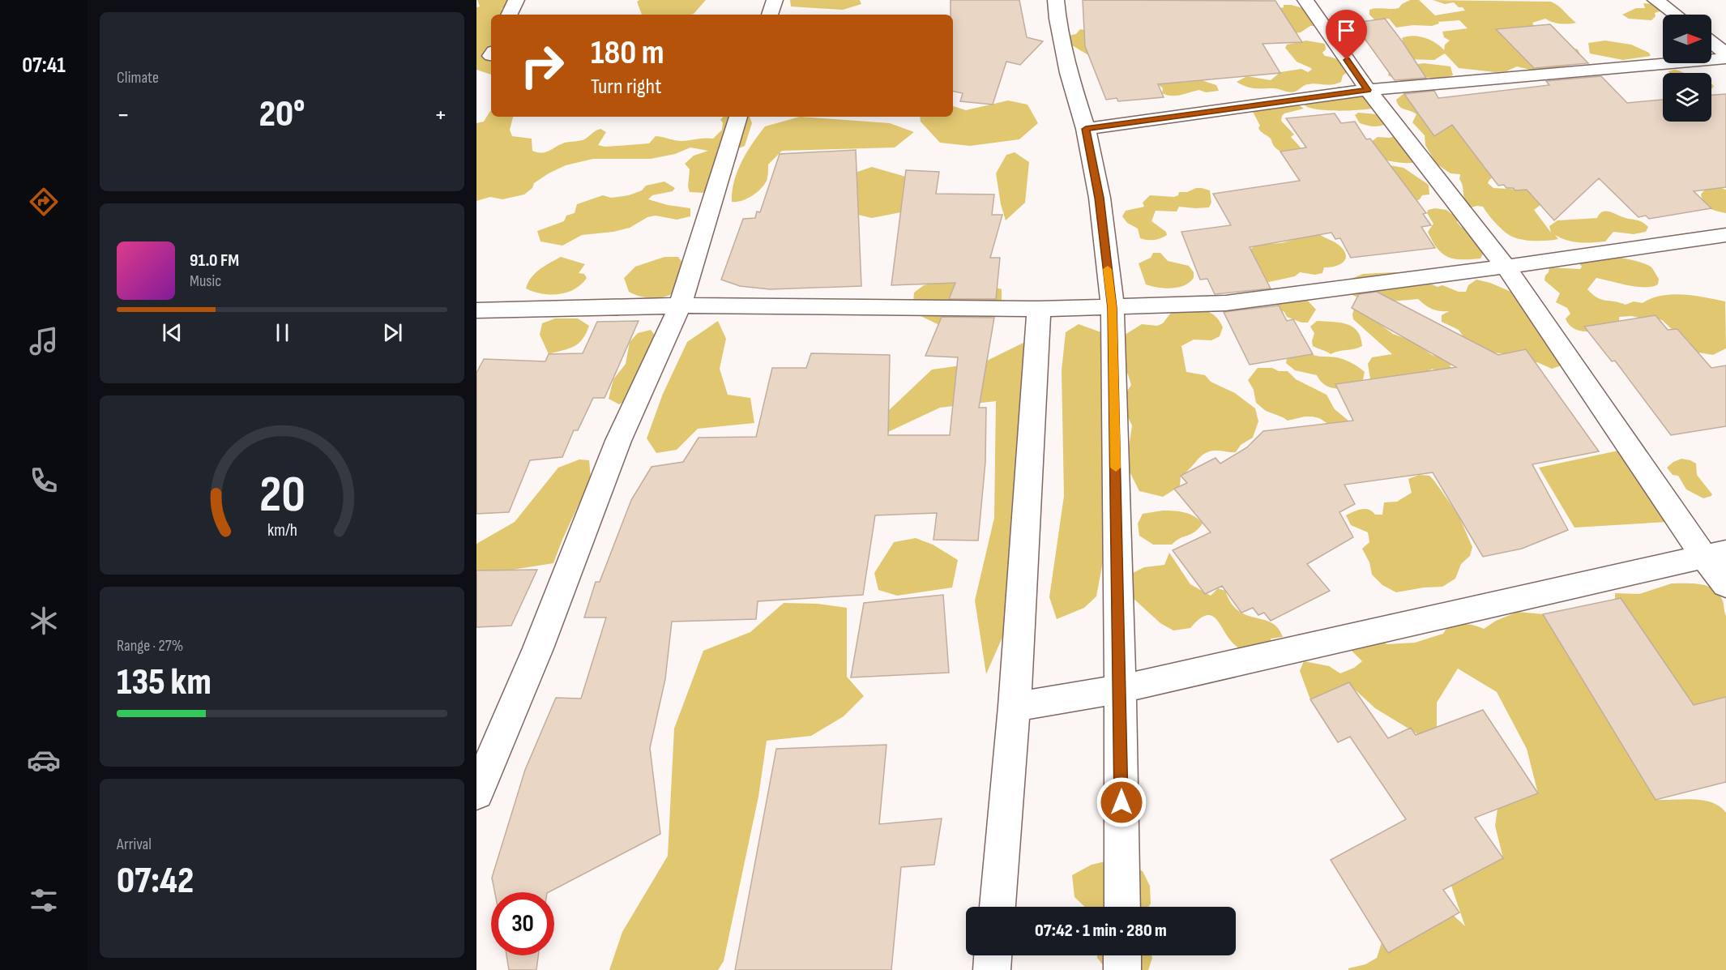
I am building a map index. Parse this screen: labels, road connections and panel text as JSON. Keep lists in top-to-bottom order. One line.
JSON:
{"north":"right","page":{"tabs":"07:41","tile":["Climate",["Range · 27%","135 km"],["Arrival","07:42"]],"turn":["180 m","Turn right"],"heat":["−","20°","+"],"song":["91.0 FM","Music"],"limit":"30","trip":"07:42 · 1 min · 280 m","gauge":["20","km/h"]}}
